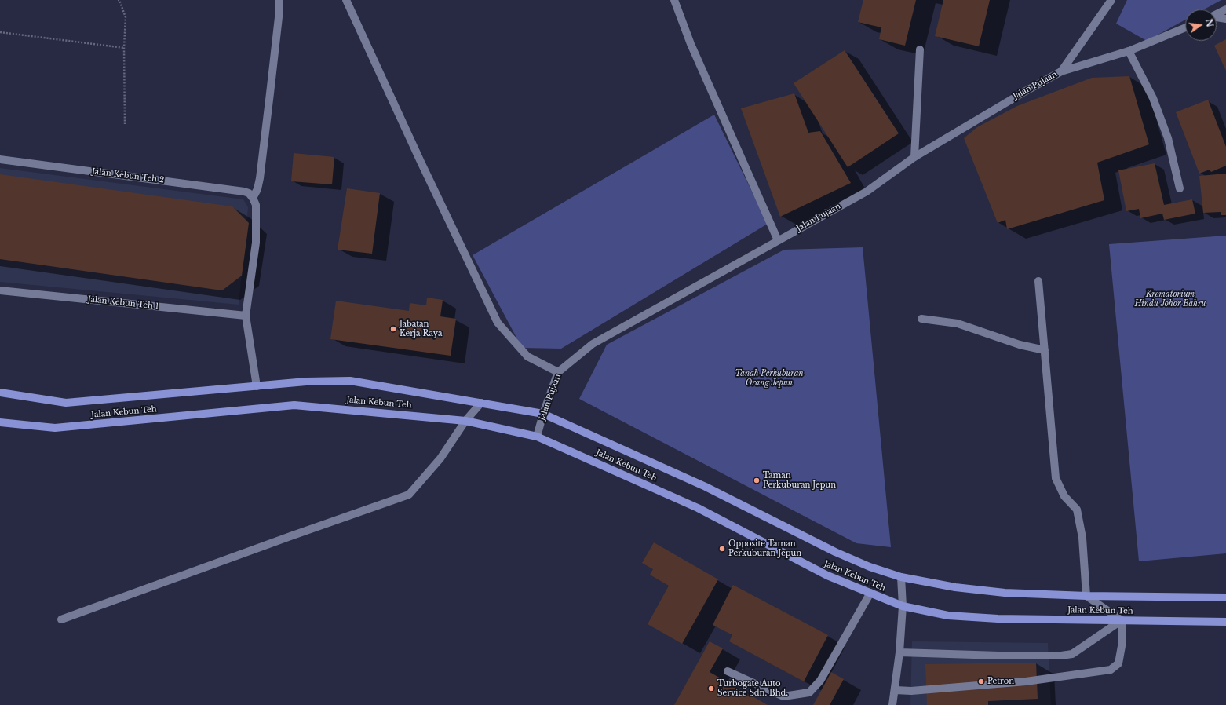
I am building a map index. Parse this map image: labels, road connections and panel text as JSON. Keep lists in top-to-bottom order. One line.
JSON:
{"streets":{"main road":["Jalan Kebun Teh"],"street":["Jalan Pujaan","Jalan Kebun Teh 2","Jalan Kebun Teh 1"]},"crossings":[["Jalan Pujaan","Jalan Kebun Teh"]],"parks":["Krematorium Hindu Johor Bahru","Tanah Perkuburan Orang Jepun"],"places":["Jabatan Kerja Raya","Taman Perkuburan Jepun","Opposite Taman Perkuburan Jepun","Petron","Turbogate Auto Service Sdn. Bhd."],"north":"right"}
